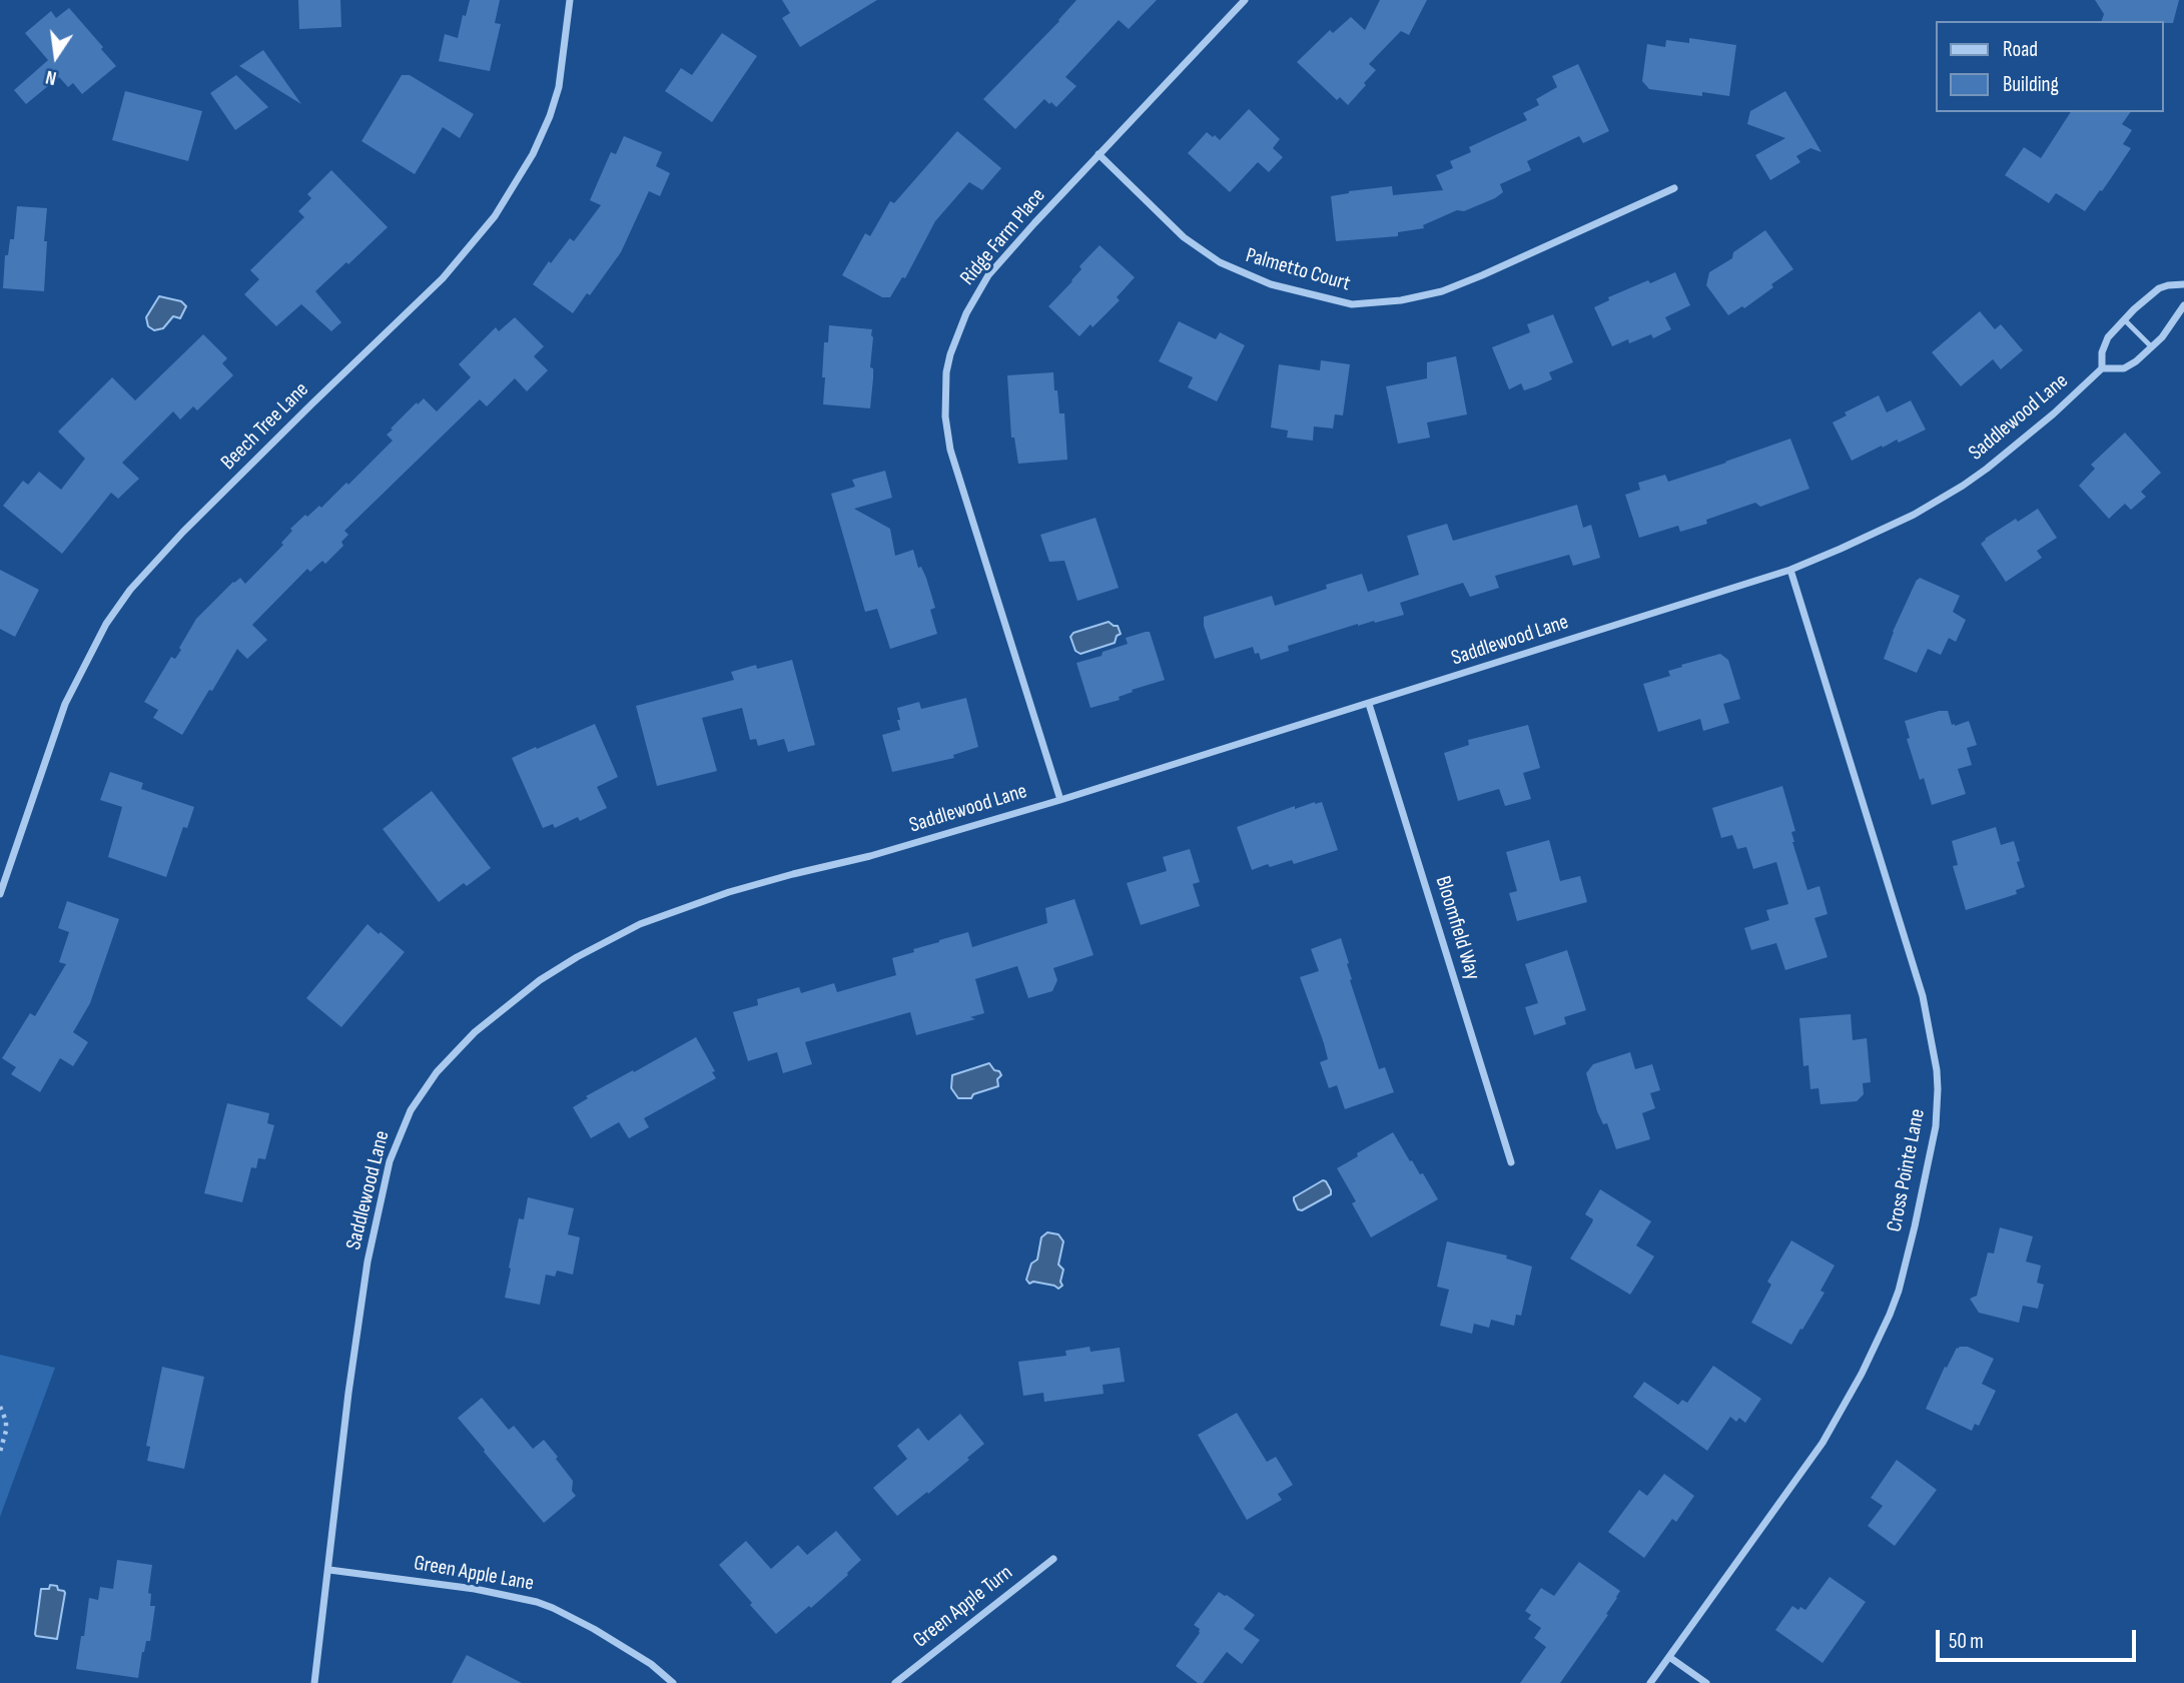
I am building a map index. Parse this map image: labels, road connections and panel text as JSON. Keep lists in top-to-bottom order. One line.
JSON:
{"streets":{"street":["Ridge Farm Place","Palmetto Court","Saddlewood Lane","Beech Tree Lane","Bloomfield Way","Cross Pointe Lane","Green Apple Lane","Green Apple Turn"]},"crossings":[["Ridge Farm Place","Palmetto Court"],["Ridge Farm Place","Saddlewood Lane"],["Saddlewood Lane","Bloomfield Way"],["Saddlewood Lane","Cross Pointe Lane"],["Saddlewood Lane","Green Apple Lane"]],"legend":["Road","Building"],"scale_bar":"50 m","north":"bottom"}
